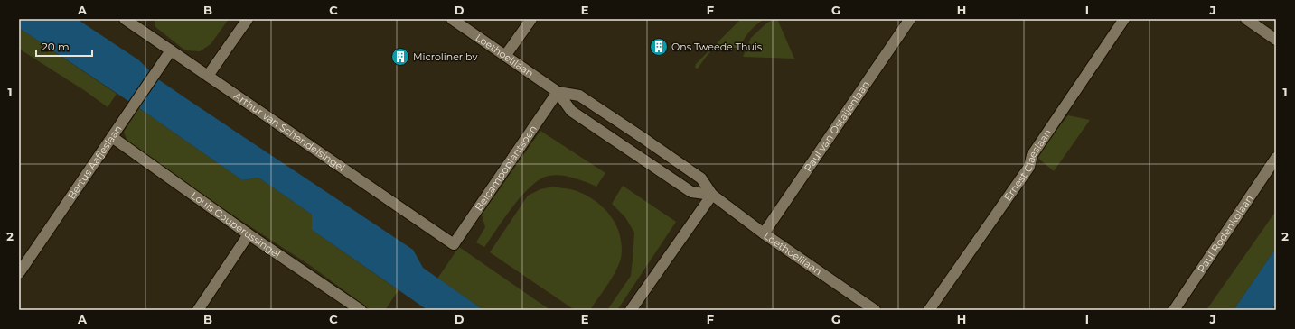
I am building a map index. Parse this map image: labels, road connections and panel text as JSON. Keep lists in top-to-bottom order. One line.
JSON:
{"streets":{"street":["Loethoelilaan","Paul van Ostaijenlaan","Arthur van Schendelsingel","Bertus Aafjeslaan","Ernest Claeslaan","Belcampoplantsoen","Louis Couperussingel","Paul Rodenkolaan"]},"crossings":[["Loethoelilaan","Paul van Ostaijenlaan"],["Loethoelilaan","Belcampoplantsoen"],["Arthur van Schendelsingel","Bertus Aafjeslaan"],["Arthur van Schendelsingel","Belcampoplantsoen"],["Bertus Aafjeslaan","Louis Couperussingel"]],"places":{"building":["Ons Tweede Thuis","Microliner bv"]},"scale_bar":"20 m","grid":{"columns":["A","B","C","D","E","F","G","H","I","J"],"rows":["1","2"]}}
